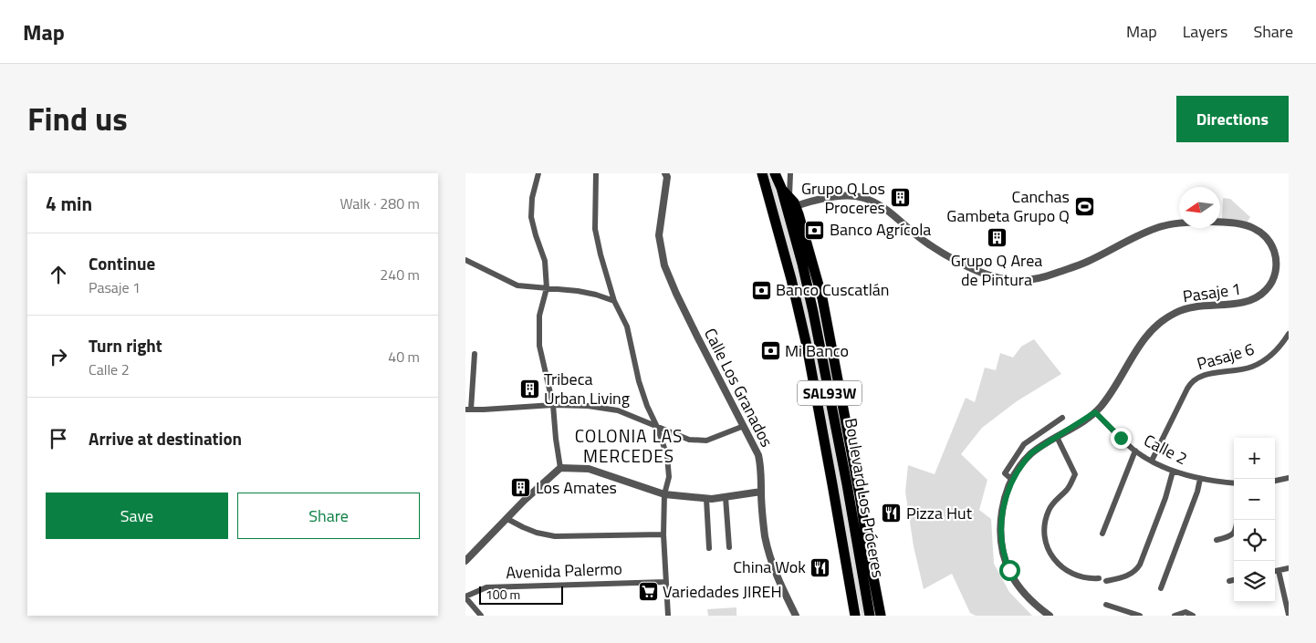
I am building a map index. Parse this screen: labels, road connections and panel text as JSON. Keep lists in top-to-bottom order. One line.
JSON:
{"streets":{"highway":["SAL93W","Boulevard Los Próceres"],"street":["Pasaje 1","Pasaje 6","Calle Los Granados","Calle 2","Avenida Palermo"]},"crossings":[["Pasaje 1","Calle 2"],["Pasaje 6","Calle 2"]],"districts":["COLONIA LAS MERCEDES"],"places":{"building":["Grupo Q Los Proceres","Grupo Q Area de Pintura","Tribeca Urban Living","Los Amates"],"sports":["Canchas Gambeta Grupo Q"],"bank":["Banco Agrícola","Banco Cuscatlán","Mi Banco"],"restaurant":["Pizza Hut","China Wok"],"supermarket":["Variedades JIREH"]},"scale_bar":"100 m","north":"left","page":{"header":"Map","nav":["Map","Layers","Share"],"title":"Find us","buttons":["Directions",["Save","Share"]],"heading":["4 min","Walk · 280 m"],"list":[["Continue","Pasaje 1","240 m"],["Turn right","Calle 2","40 m"],"Arrive at destination"],"map_buttons":["+","−"],"scale":"100 m"}}
